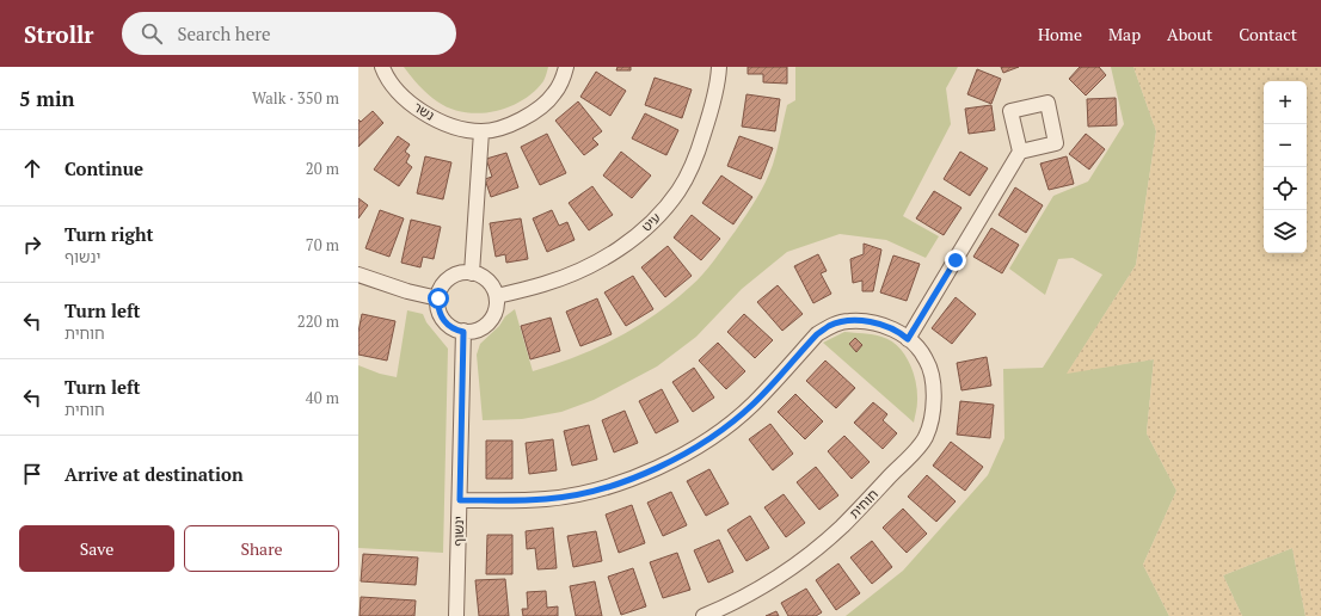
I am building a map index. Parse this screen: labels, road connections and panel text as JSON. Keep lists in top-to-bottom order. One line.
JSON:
{"streets":{"street":["נשר","עיט","חוחית","ינשוף"]},"crossings":[["עיט","ינשוף"],["חוחית","ינשוף"]],"page":{"header":"Strollr","search":"Search here","nav":["Home","Map","About","Contact"],"heading":["5 min","Walk · 350 m"],"map_buttons":["+","−"],"list":[["Continue","20 m"],["Turn right","ינשוף","70 m"],["Turn left","חוחית","220 m"],["Turn left","חוחית","40 m"],"Arrive at destination"],"buttons":["Save","Share"]}}
